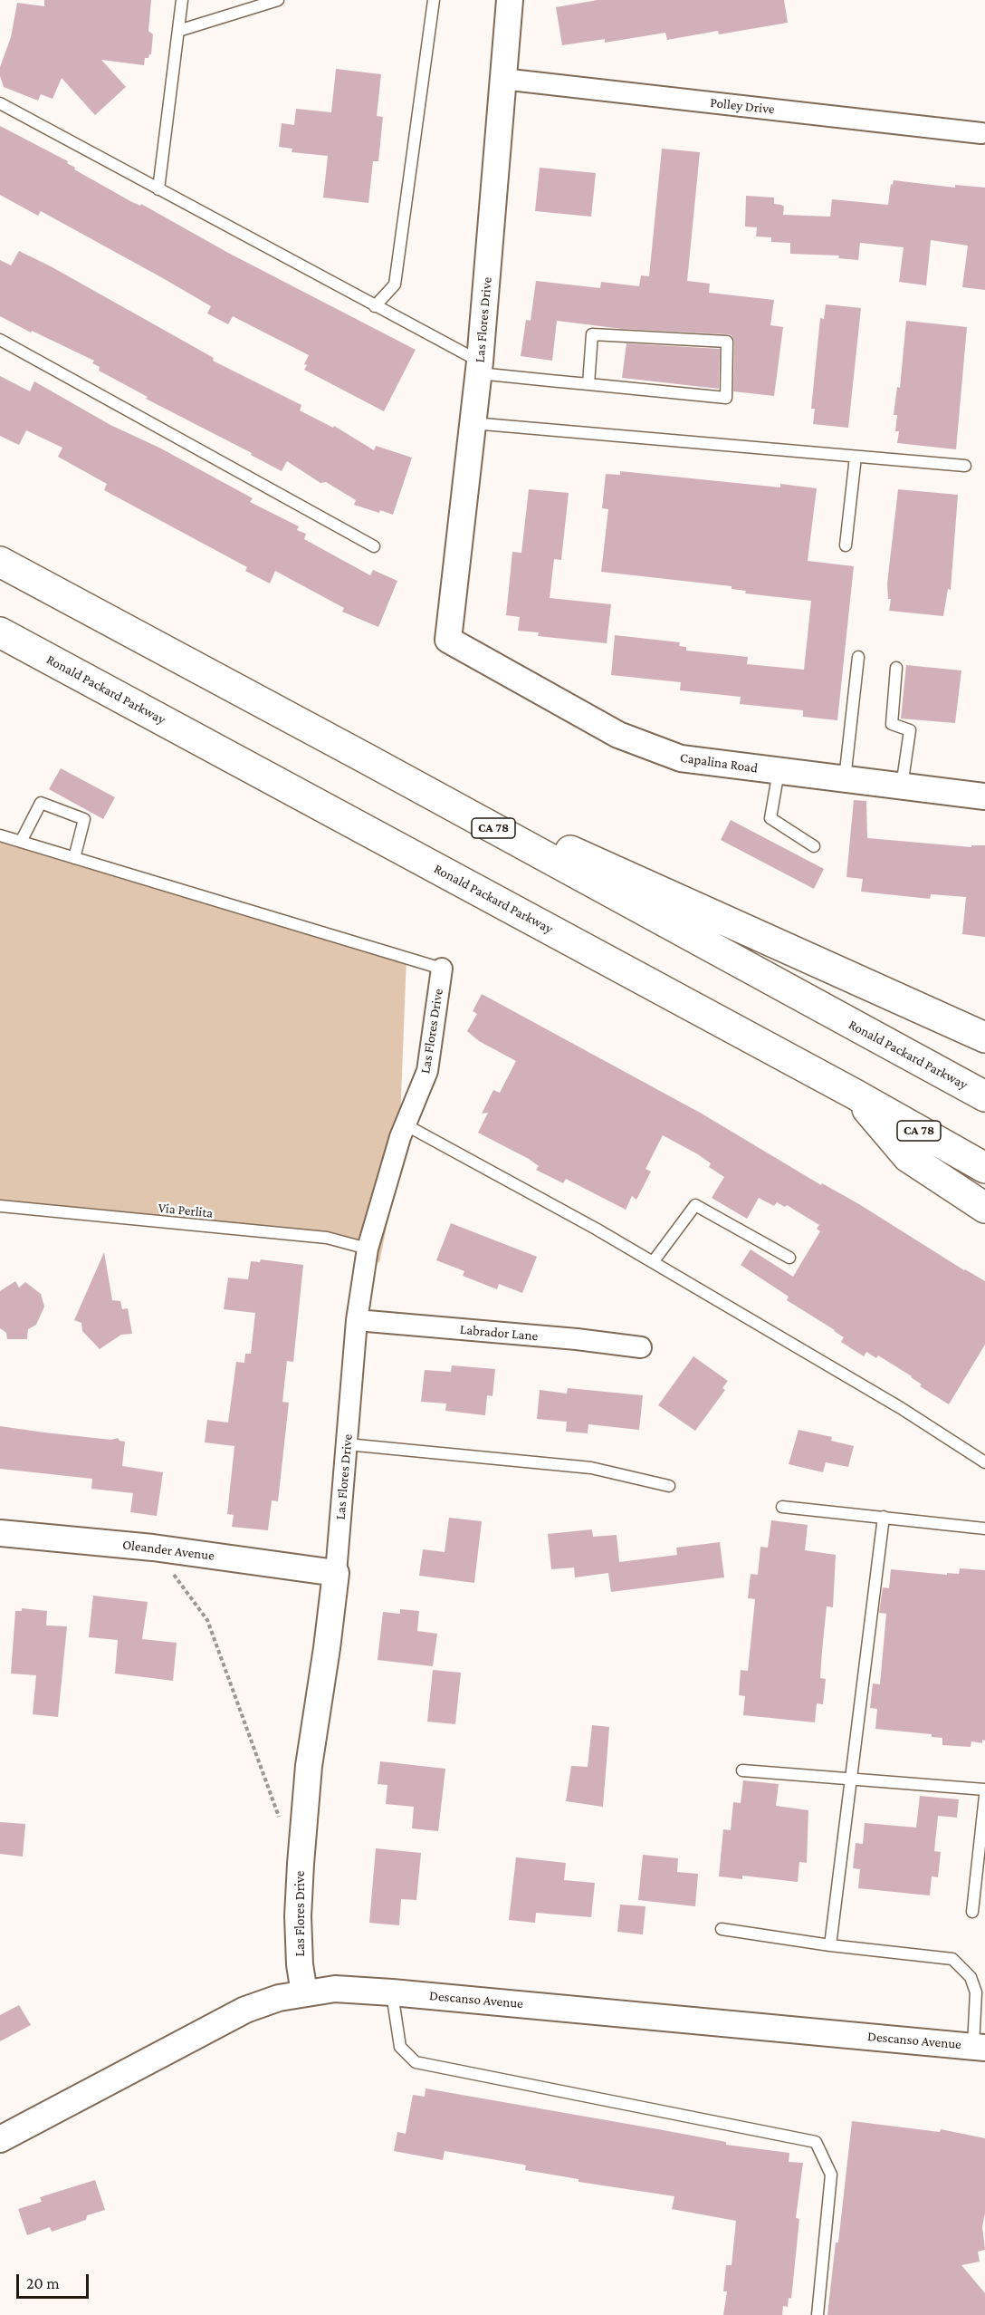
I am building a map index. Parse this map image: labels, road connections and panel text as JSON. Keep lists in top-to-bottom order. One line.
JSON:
{"streets":{"highway":["Ronald Packard Parkway","CA 78"],"street":["Polley Drive","Las Flores Drive","Capalina Road","Labrador Lane","Oleander Avenue","Descanso Avenue"],"lane":["Via Perlita"]},"crossings":[["Polley Drive","Las Flores Drive"],["Las Flores Drive","Capalina Road"],["Las Flores Drive","Via Perlita"],["Las Flores Drive","Labrador Lane"],["Las Flores Drive","Oleander Avenue"],["Las Flores Drive","Descanso Avenue"]],"scale_bar":"20 m"}
